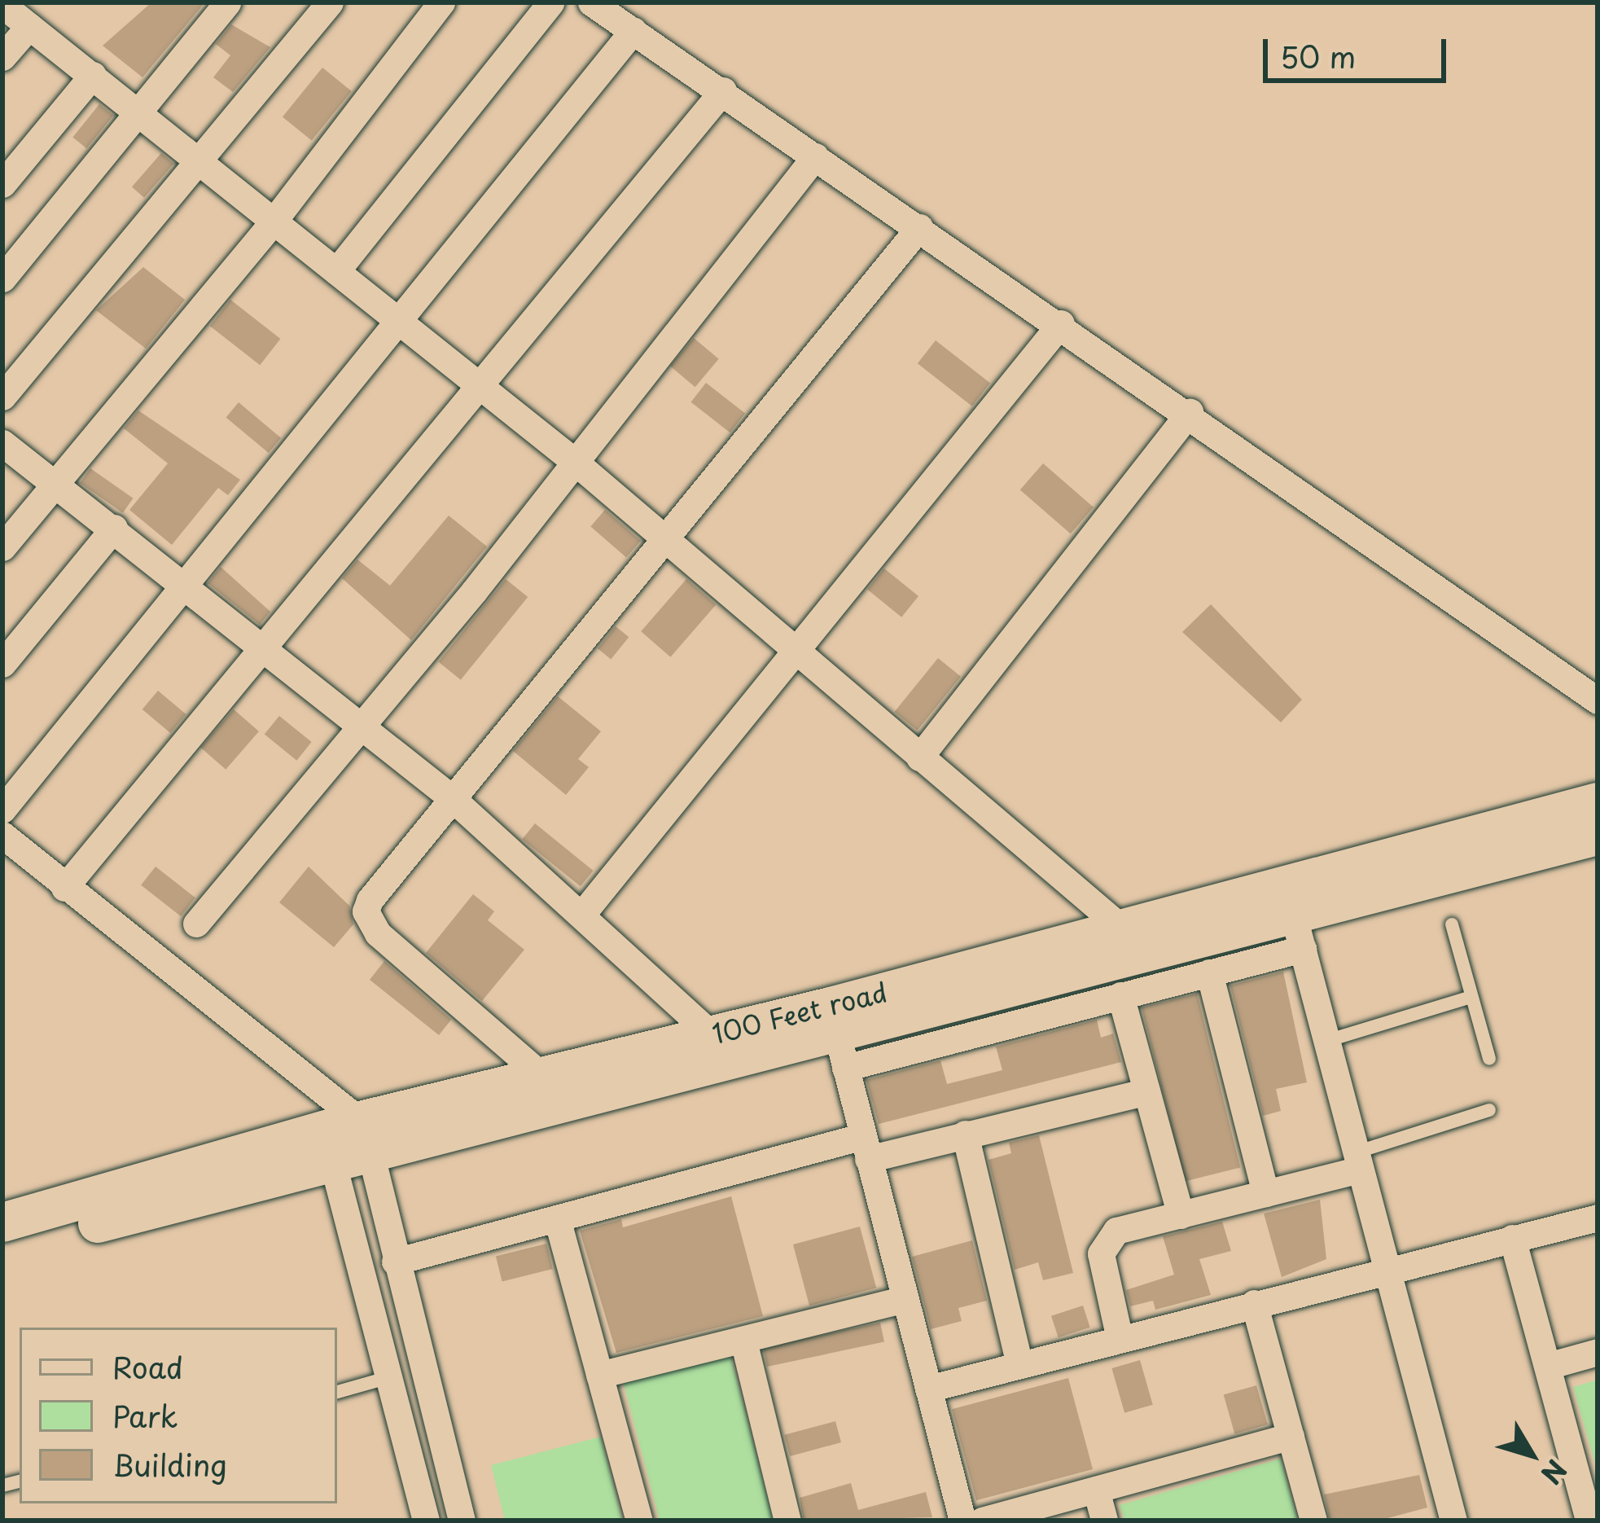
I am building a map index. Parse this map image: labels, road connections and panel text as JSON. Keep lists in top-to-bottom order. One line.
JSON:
{"streets":{"street":["100 Feet road"]},"legend":["Road","Park","Building"],"scale_bar":"50 m","north":"bottom right"}
